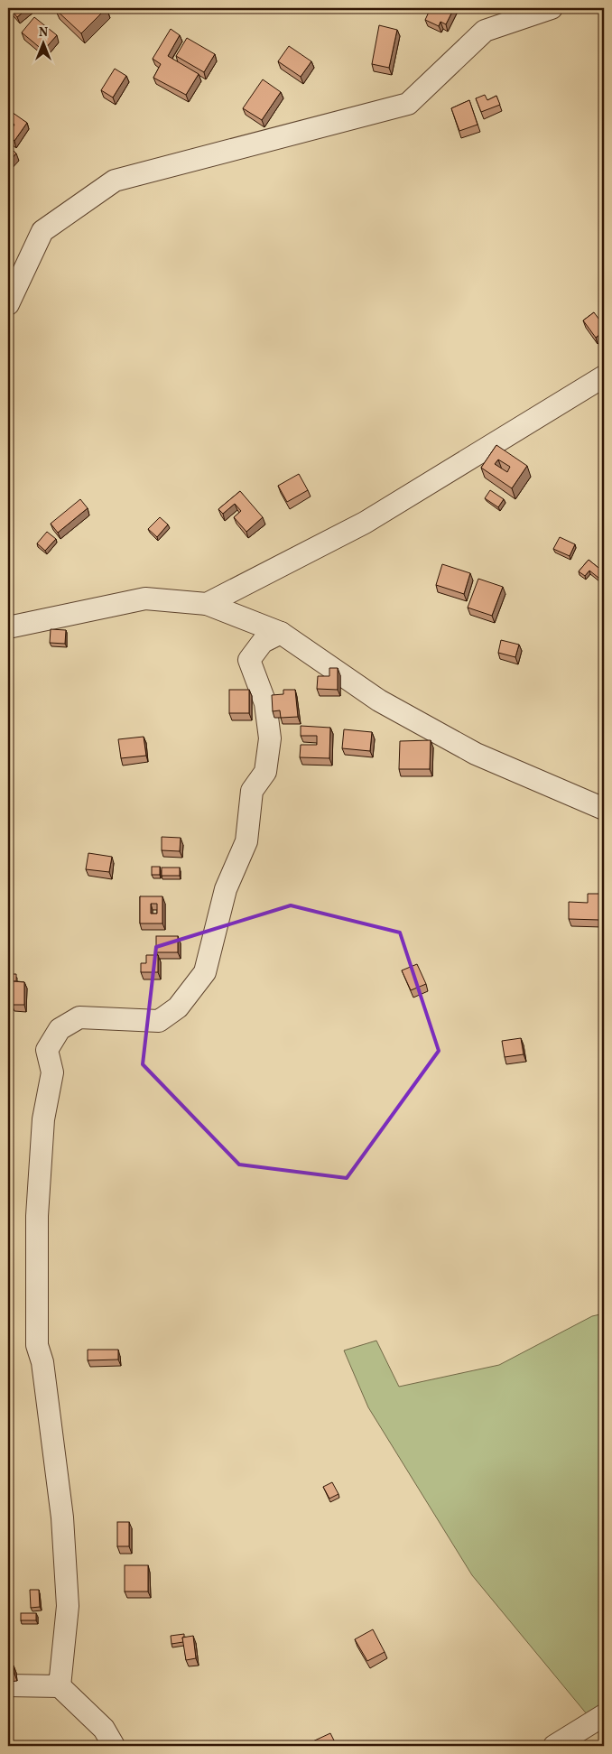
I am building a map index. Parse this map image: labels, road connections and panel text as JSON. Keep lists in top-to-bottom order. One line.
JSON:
{"north":"top"}
